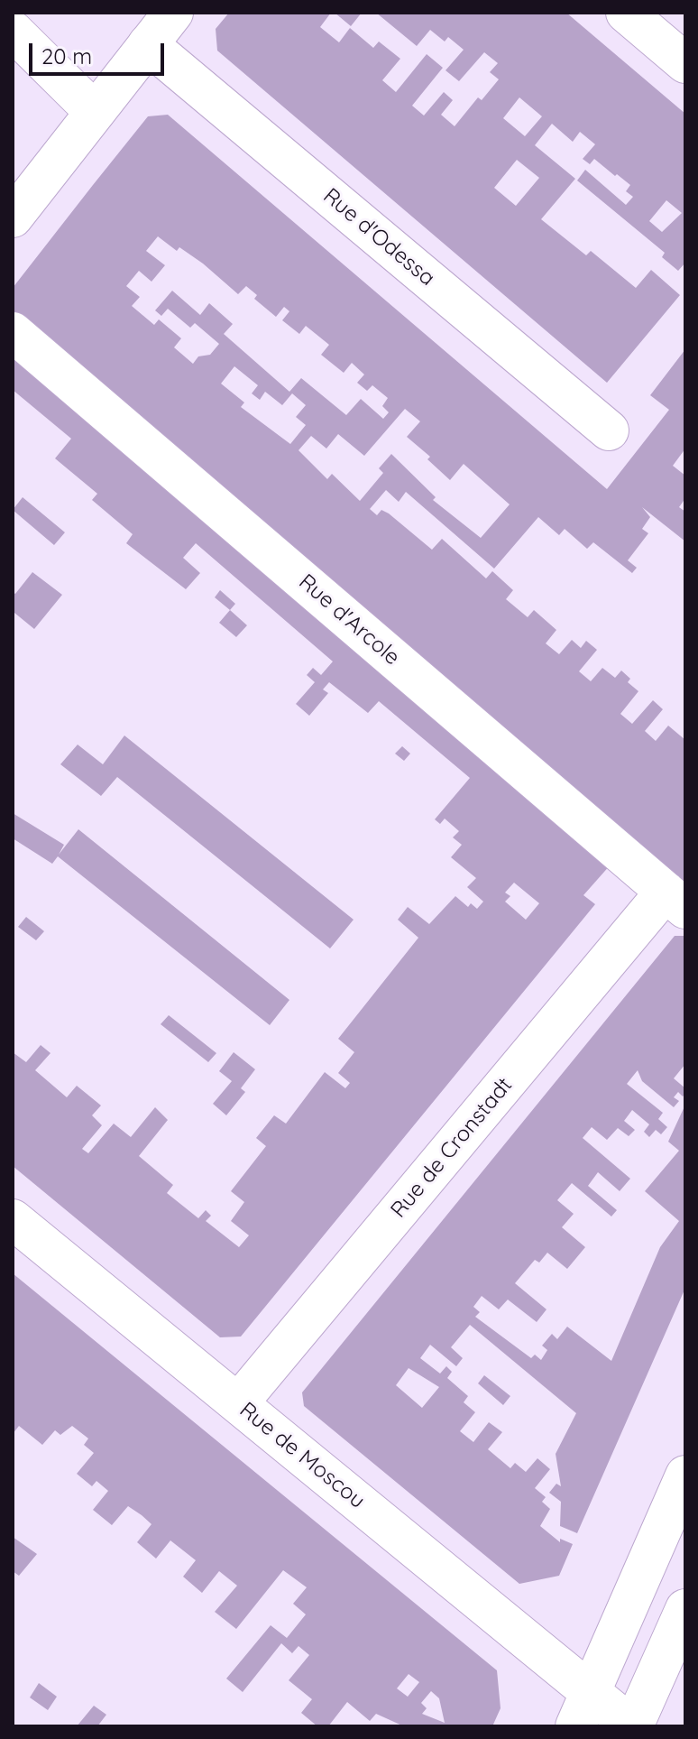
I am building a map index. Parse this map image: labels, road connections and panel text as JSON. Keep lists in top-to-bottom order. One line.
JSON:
{"streets":{"street":["Rue d'Odessa","Rue d'Arcole","Rue de Cronstadt","Rue de Moscou"]},"crossings":[["Rue d'Arcole","Rue de Cronstadt"],["Rue de Cronstadt","Rue de Moscou"]],"scale_bar":"20 m"}
